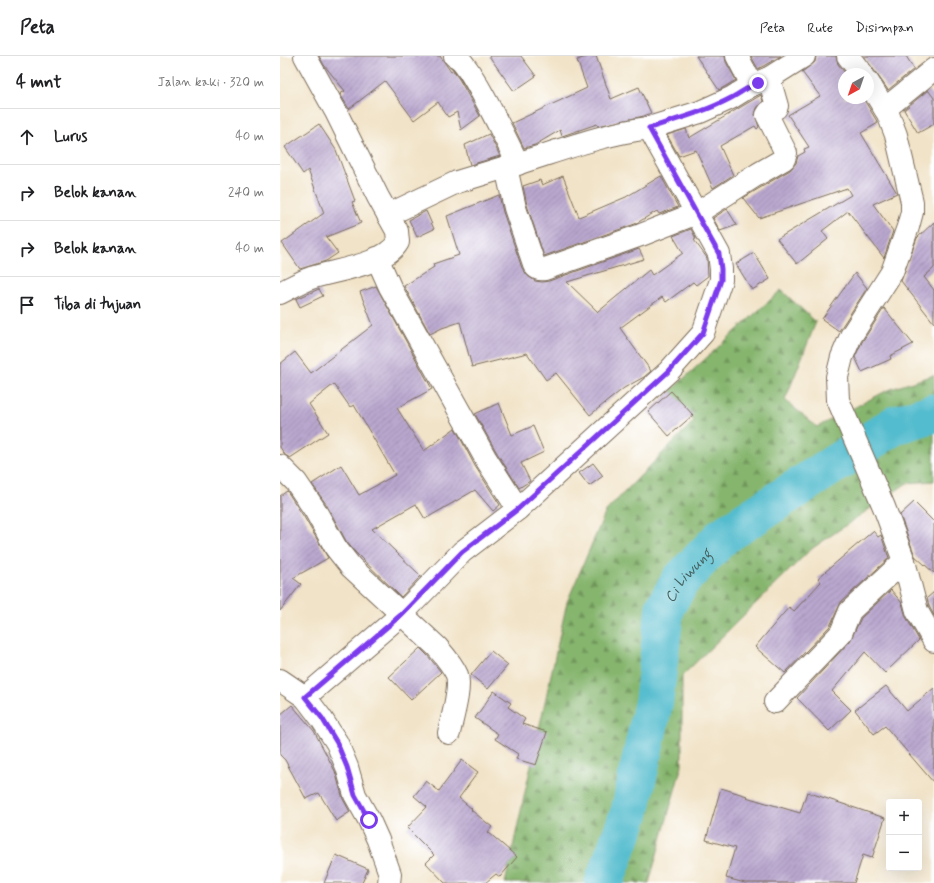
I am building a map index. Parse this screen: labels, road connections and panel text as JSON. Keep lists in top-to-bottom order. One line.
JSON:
{"water":["Ci Liwung"],"north":"bottom left","page":{"header":"Peta","nav":["Peta","Rute","Disimpan"],"heading":["4 mnt","Jalan kaki · 320 m"],"list":[["Lurus","40 m"],["Belok kanan","240 m"],["Belok kanan","40 m"],"Tiba di tujuan"],"map_buttons":["+","−"]}}
